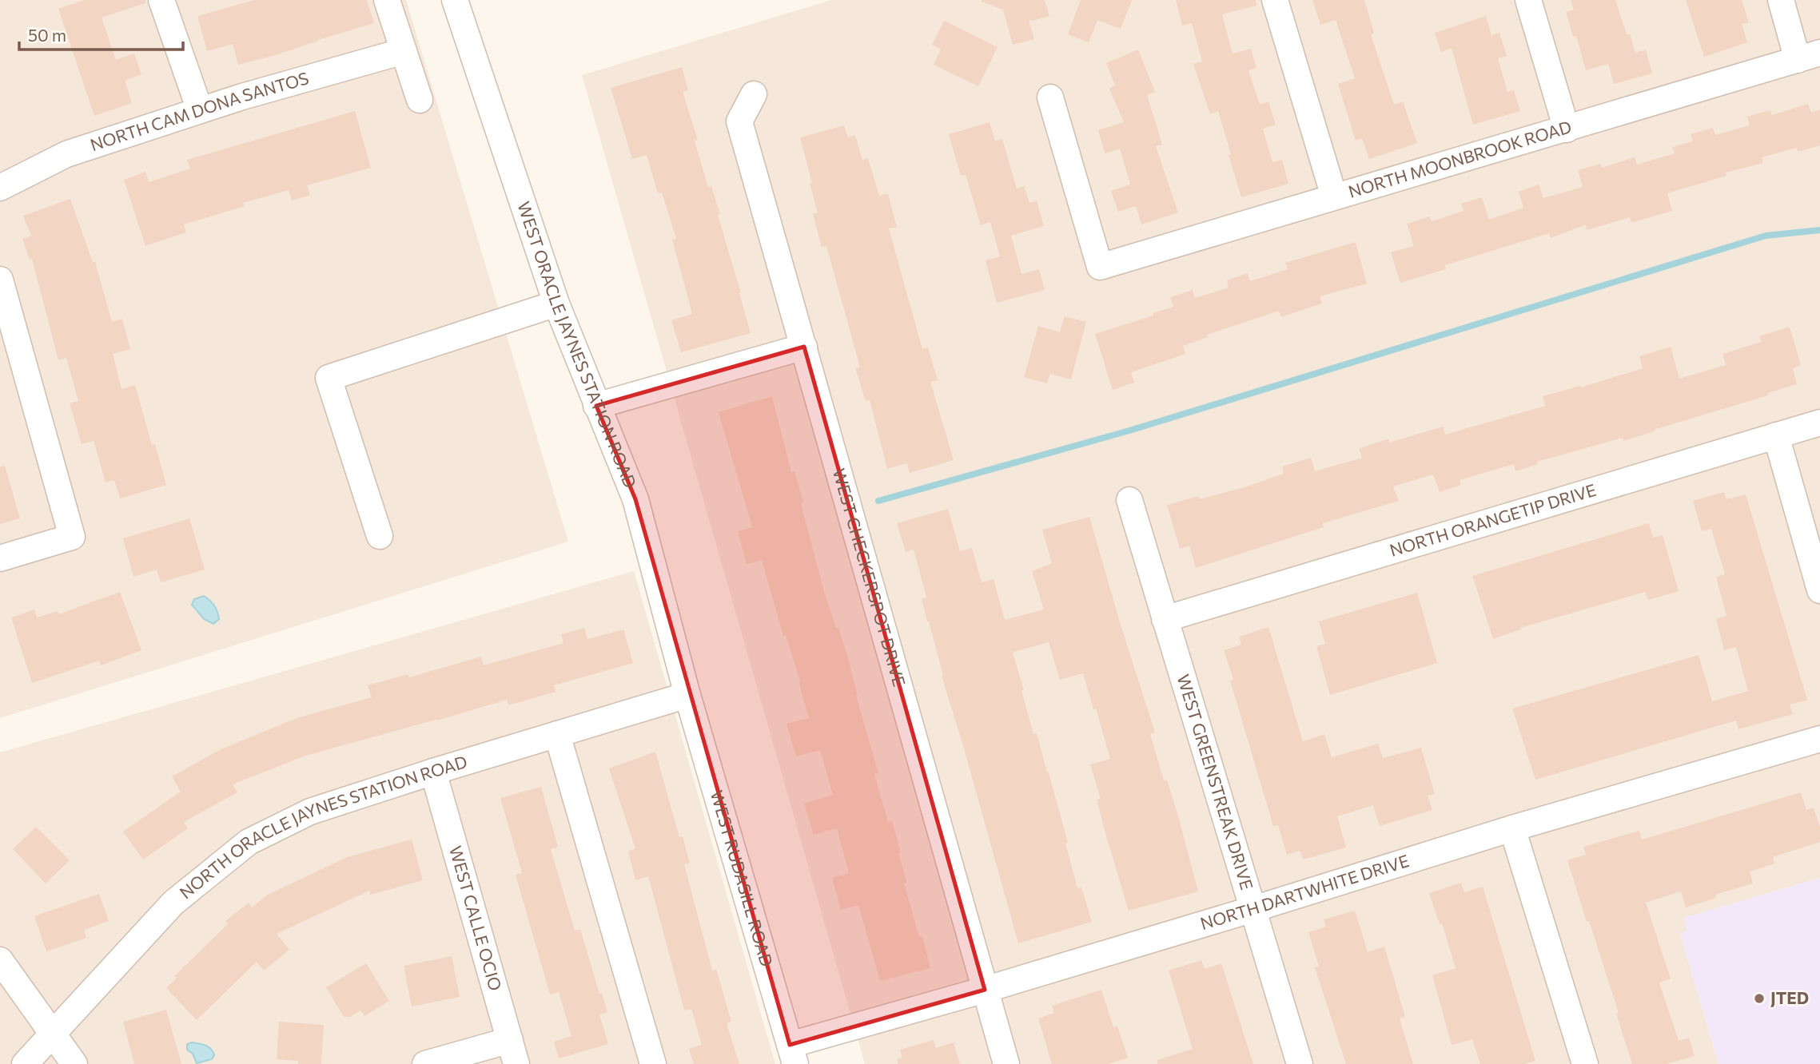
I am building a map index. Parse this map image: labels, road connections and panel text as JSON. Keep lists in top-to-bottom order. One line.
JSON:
{"streets":{"street":["NORTH CAM DONA SANTOS","NORTH MOONBROOK ROAD","WEST ORACLE JAYNES STATION ROAD","NORTH ORANGETIP DRIVE","WEST CHECKERSPOT DRIVE","WEST GREENSTREAK DRIVE","NORTH ORACLE JAYNES STATION ROAD","WEST RUDASILL ROAD","NORTH DARTWHITE DRIVE","WEST CALLE OCIO"]},"crossings":[["WEST ORACLE JAYNES STATION ROAD","NORTH ORACLE JAYNES STATION ROAD"],["WEST ORACLE JAYNES STATION ROAD","WEST RUDASILL ROAD"],["NORTH ORANGETIP DRIVE","WEST GREENSTREAK DRIVE"],["WEST CHECKERSPOT DRIVE","NORTH DARTWHITE DRIVE"],["WEST GREENSTREAK DRIVE","NORTH DARTWHITE DRIVE"],["NORTH ORACLE JAYNES STATION ROAD","WEST RUDASILL ROAD"],["NORTH ORACLE JAYNES STATION ROAD","WEST CALLE OCIO"],["WEST RUDASILL ROAD","NORTH DARTWHITE DRIVE"]],"places":["JTED"],"scale_bar":"50 m"}
